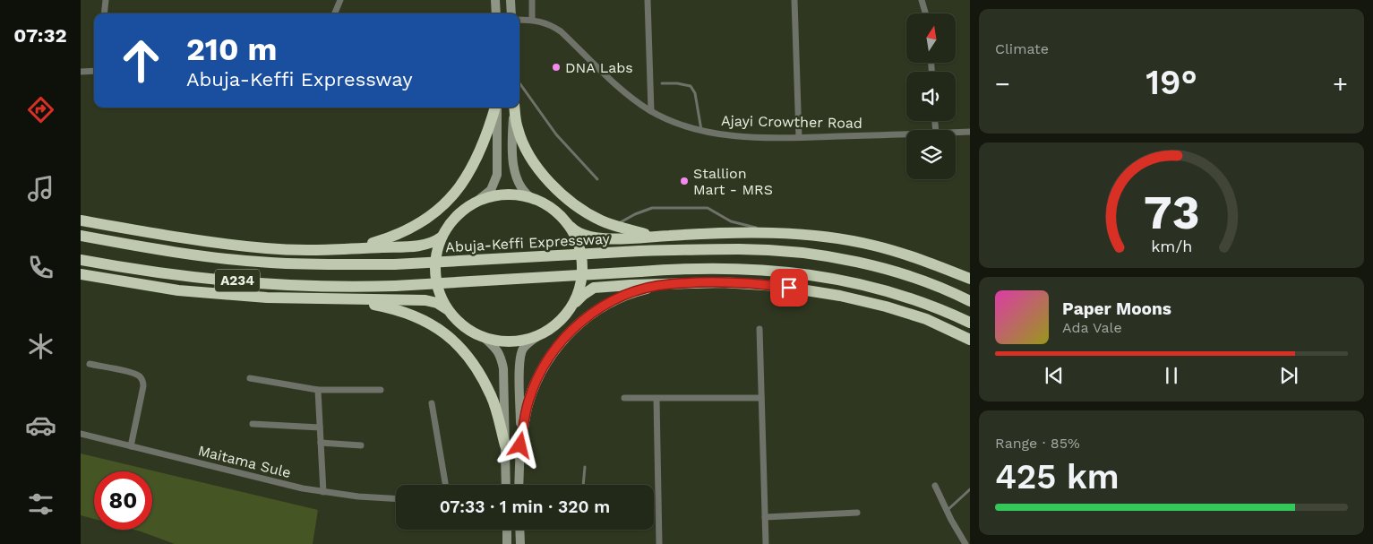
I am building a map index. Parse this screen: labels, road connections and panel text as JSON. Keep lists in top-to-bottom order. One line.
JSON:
{"streets":{"highway":["Abuja-Keffi Expressway","A234"],"street":["Ajayi Crowther Road","Maitama Sule"]},"places":["DNA Labs","Stallion Mart - MRS"],"north":"top","page":{"tabs":"07:32","tile":["Climate",["Range · 85%","425 km"]],"turn":["210 m","Abuja-Keffi Expressway"],"heat":["−","19°","+"],"song":["Paper Moons","Ada Vale"],"limit":"80","trip":"07:33 · 1 min · 320 m","gauge":["73","km/h"]}}
